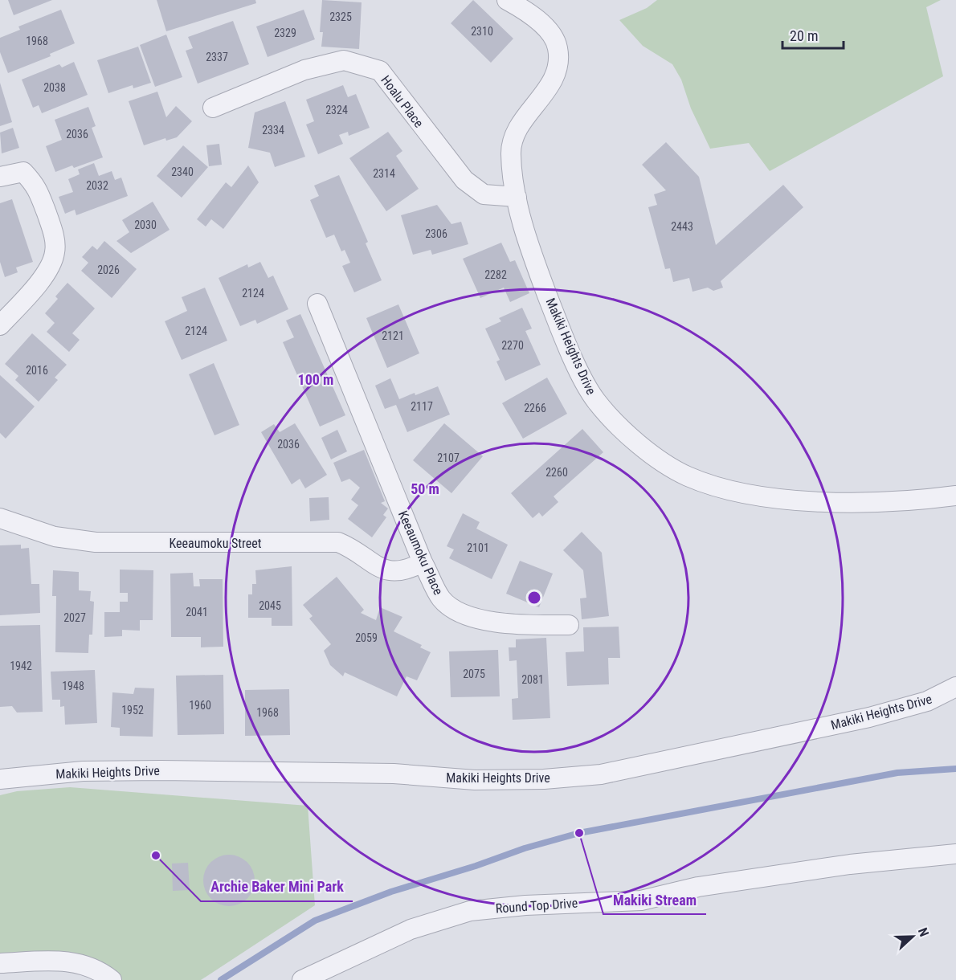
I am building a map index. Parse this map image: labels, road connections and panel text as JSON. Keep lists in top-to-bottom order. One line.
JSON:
{"streets":{"street":["Hoalu Place","Makiki Heights Drive","Keeaumoku Street","Keeaumoku Place","Round Top Drive"]},"crossings":[["Hoalu Place","Makiki Heights Drive"],["Keeaumoku Street","Keeaumoku Place"]],"places":["Makiki Stream","Archie Baker Mini Park"],"house_numbers":["2325","2310","2329","1968","2337","2038","2324","2334","2036","2340","2314","2032","2030","2443","2306","2026","2282","2124","2124","2121","2270","2016","2117","2266","2036","2107","2260","2101","2045","2041","2027","2059","1942","2075","2081","1948","1960","1952","1968"],"scale_bar":"20 m","north":"right","rings":["100 m","50 m"]}
